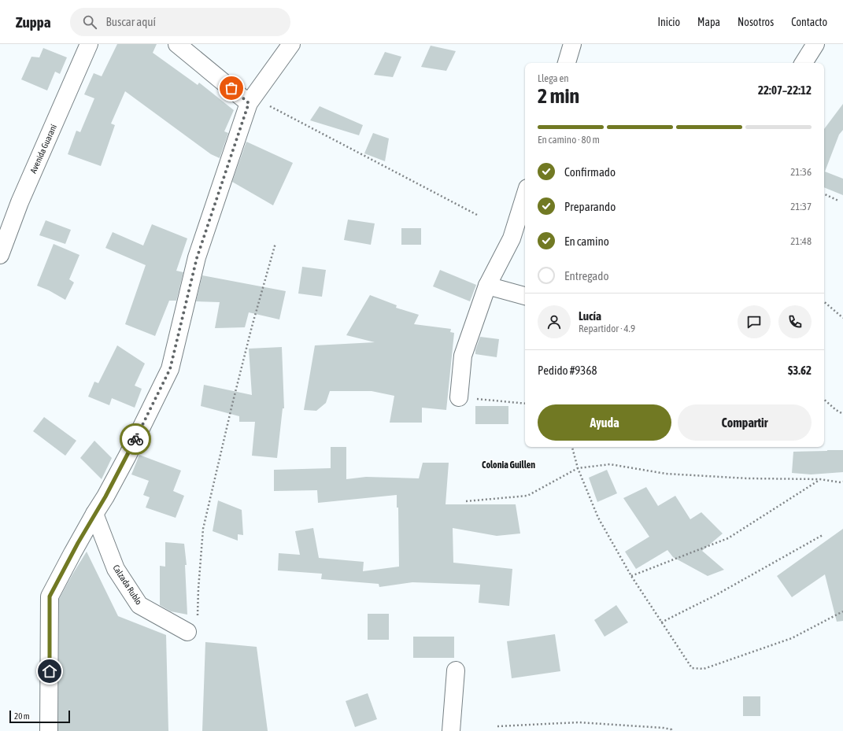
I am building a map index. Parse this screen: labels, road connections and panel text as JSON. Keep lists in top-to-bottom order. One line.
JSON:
{"streets":{"street":["Avenida Guaraní","Calzada Rublo"]},"districts":["Colonia Guillen"],"scale_bar":"20 m","page":{"header":"Zuppa","search":"Buscar aquí","nav":["Inicio","Mapa","Nosotros","Contacto"],"heading":["2 min","Llega en","22:07–22:12"],"panel":["Lucía","Repartidor · 4.9","Pedido #9368","$3.62"],"bar":"En camino · 80 m","list":[["Confirmado","21:36"],["Preparando","21:37"],["En camino","21:48"],"Entregado"],"buttons":["Ayuda","Compartir"],"scale":"20 m"}}
